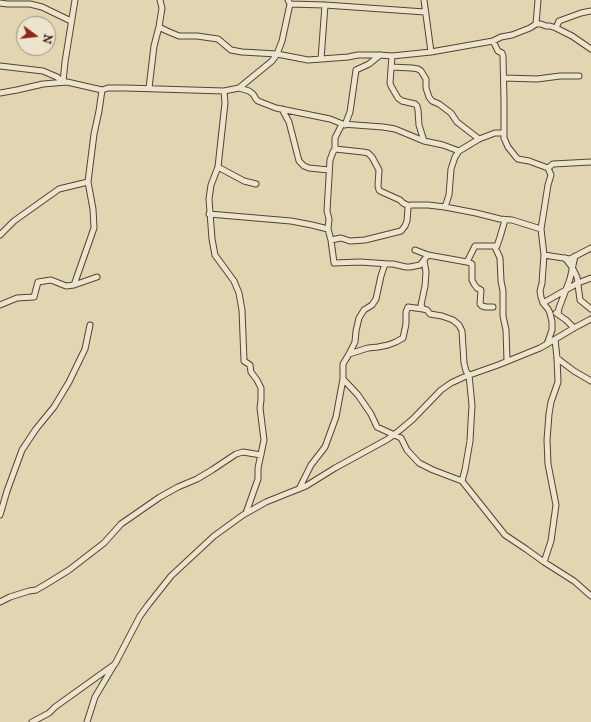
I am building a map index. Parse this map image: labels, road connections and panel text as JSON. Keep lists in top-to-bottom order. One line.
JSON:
{"north":"right"}
